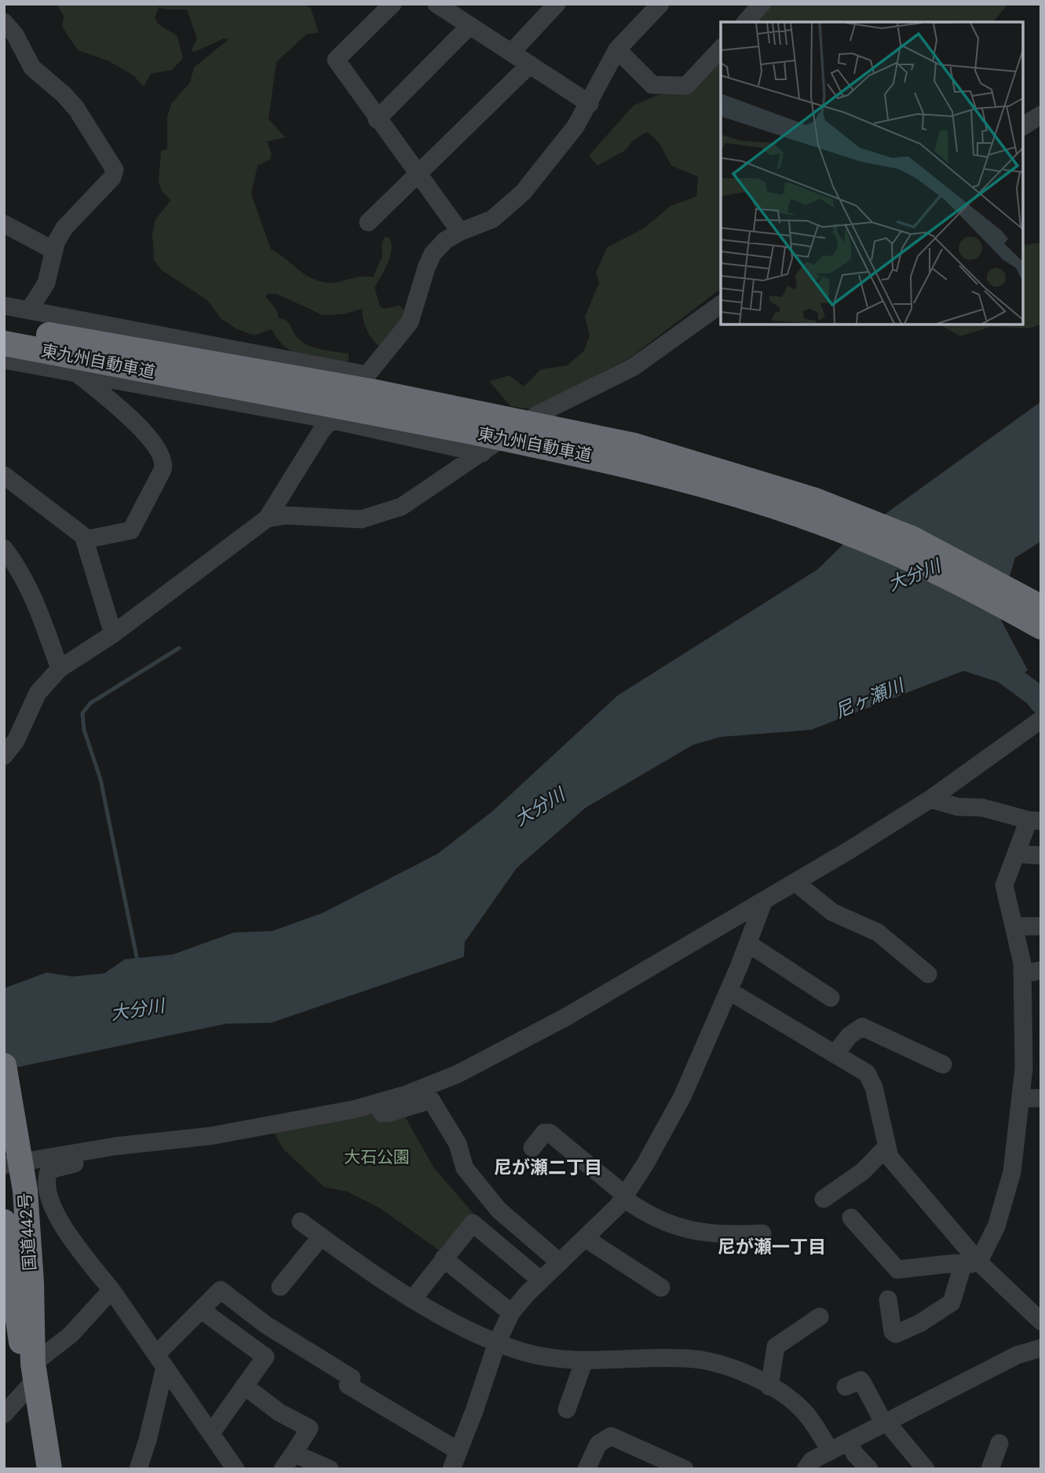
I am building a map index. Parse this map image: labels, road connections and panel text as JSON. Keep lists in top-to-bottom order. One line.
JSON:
{"streets":{"highway":["東九州自動車道","国道442号"]},"districts":["尼が瀬二丁目","尼が瀬一丁目"],"water":["大分川","尼ヶ瀬川"],"parks":["大石公園"]}
